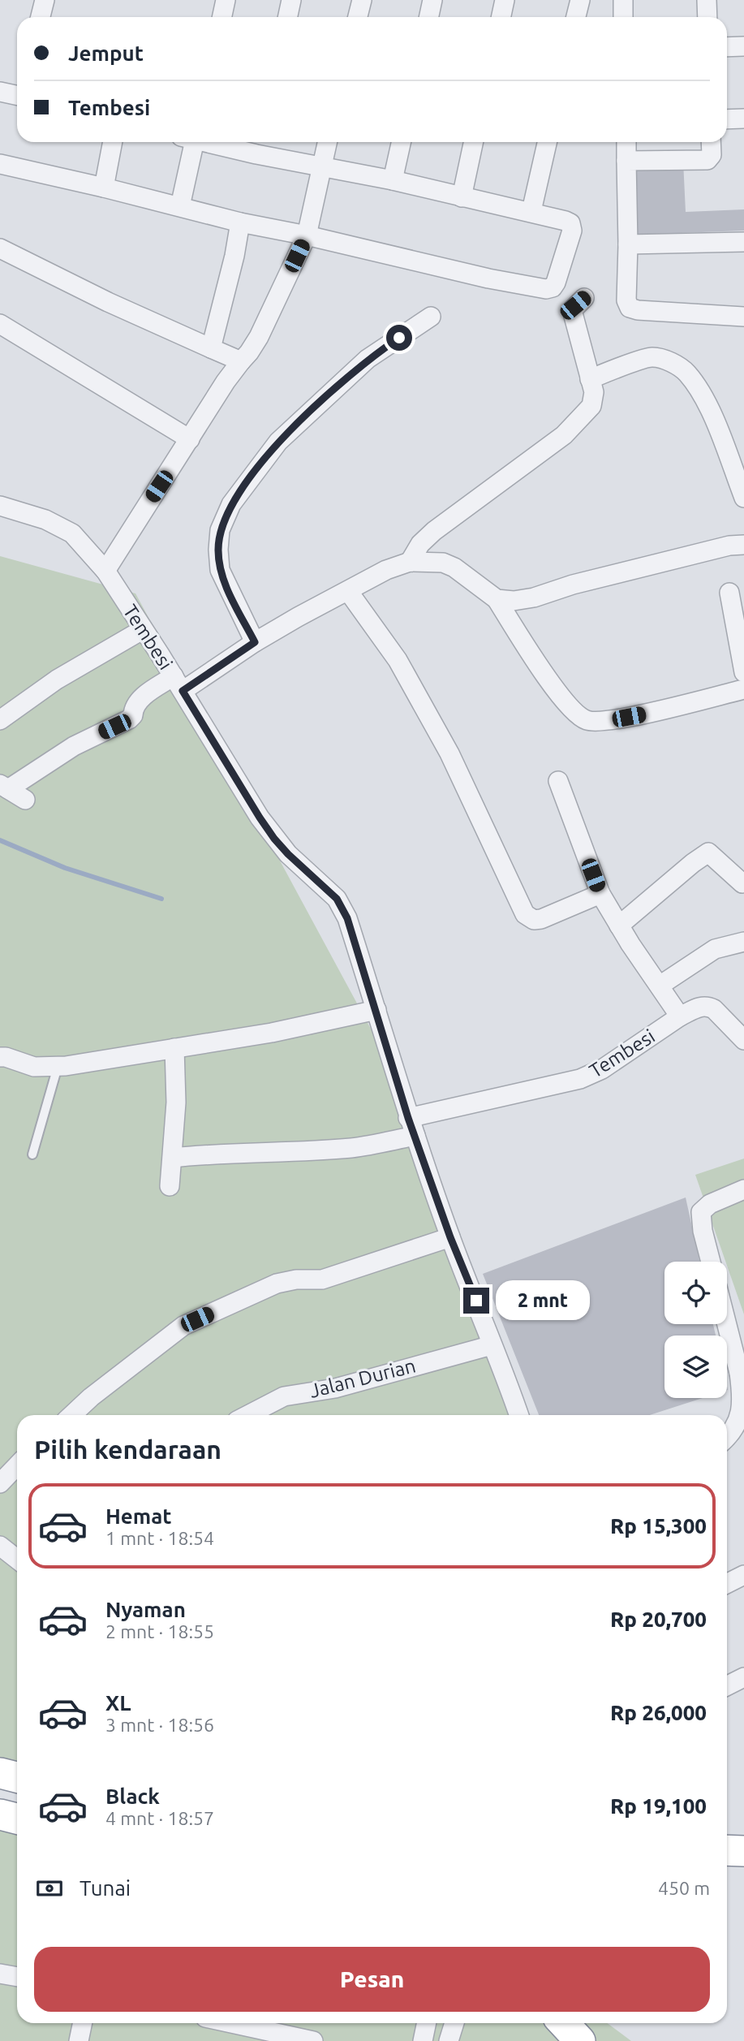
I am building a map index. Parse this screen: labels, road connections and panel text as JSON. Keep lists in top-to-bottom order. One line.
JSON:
{"streets":{"street":["Tembesi","Jalan Durian"]},"crossings":[["Tembesi","Jalan Durian"]],"page":{"banner":["Jemput","Tembesi"],"bubble":"2 mnt","heading":"Pilih kendaraan","list":[{"name":"Hemat","note":"1 mnt · 18:54","value":"Rp 15,300"},{"name":"Nyaman","note":"2 mnt · 18:55","value":"Rp 20,700"},{"name":"XL","note":"3 mnt · 18:56","value":"Rp 26,000"},{"name":"Black","note":"4 mnt · 18:57","value":"Rp 19,100"}],"pay":["Tunai","450 m"],"buttons":"Pesan"}}
